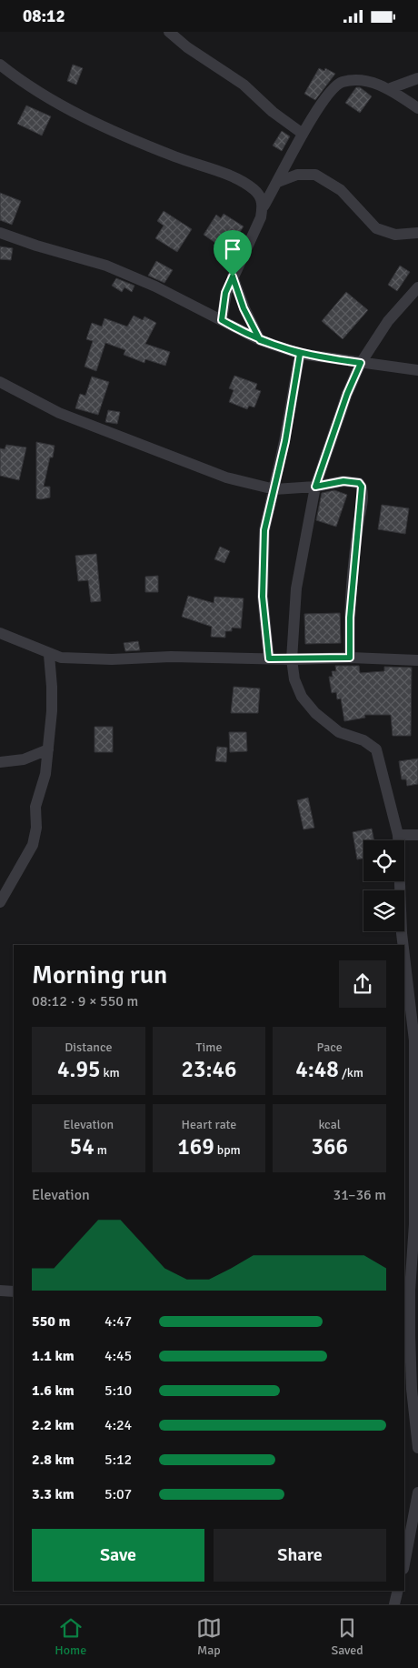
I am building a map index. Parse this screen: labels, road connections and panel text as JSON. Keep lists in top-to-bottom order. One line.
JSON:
{"page":{"status":"08:12","heading":["Morning run","08:12 · 9 × 550 m"],"stats":[["Distance","4.95 km"],["Time","23:46"],["Pace","4:48 /km"],["Elevation","54 m"],["Heart rate","169 bpm"],["kcal","366"]],"chart":["Elevation","31–36 m"],"list":[{"name":"550 m","note":"4:47"},{"name":"1.1 km","note":"4:45"},{"name":"1.6 km","note":"5:10"},{"name":"2.2 km","note":"4:24"},{"name":"2.8 km","note":"5:12"},{"name":"3.3 km","note":"5:07"}],"buttons":["Save","Share"],"tabs":["Home","Map","Saved"]}}
